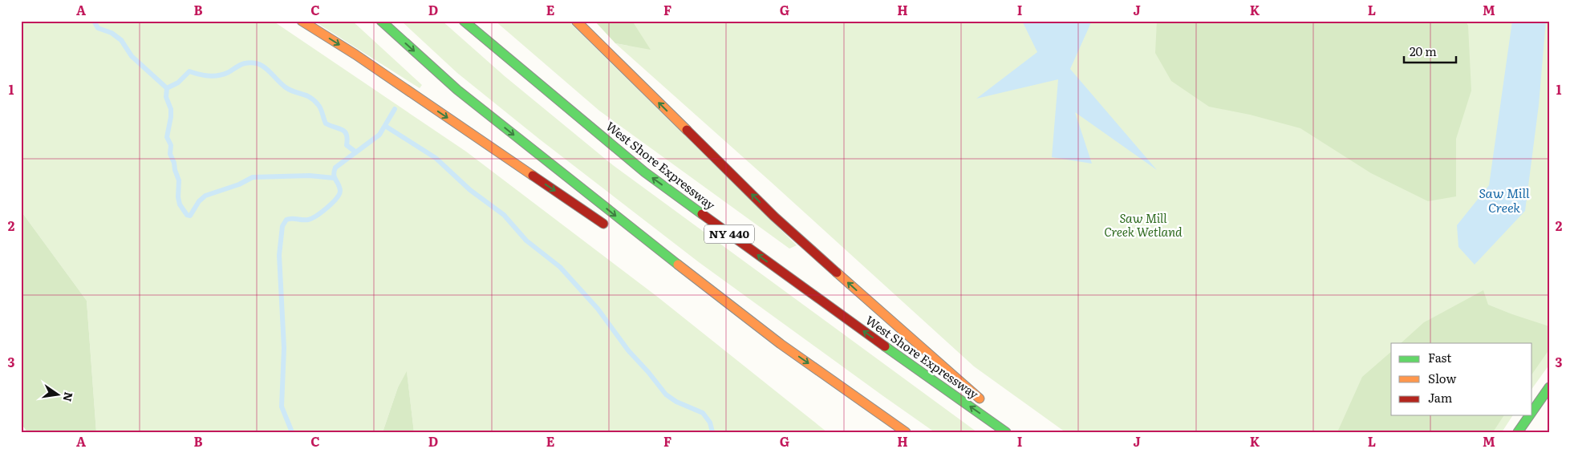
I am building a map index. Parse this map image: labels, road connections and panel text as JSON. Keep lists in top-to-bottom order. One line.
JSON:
{"streets":{"main road":["West Shore Expressway","NY 440"]},"water":["Saw Mill Creek"],"parks":["Saw Mill Creek Wetland"],"legend":["Fast","Slow","Jam"],"scale_bar":"20 m","north":"right","grid":{"columns":["A","B","C","D","E","F","G","H","I","J","K","L","M"],"rows":["1","2","3"]}}
